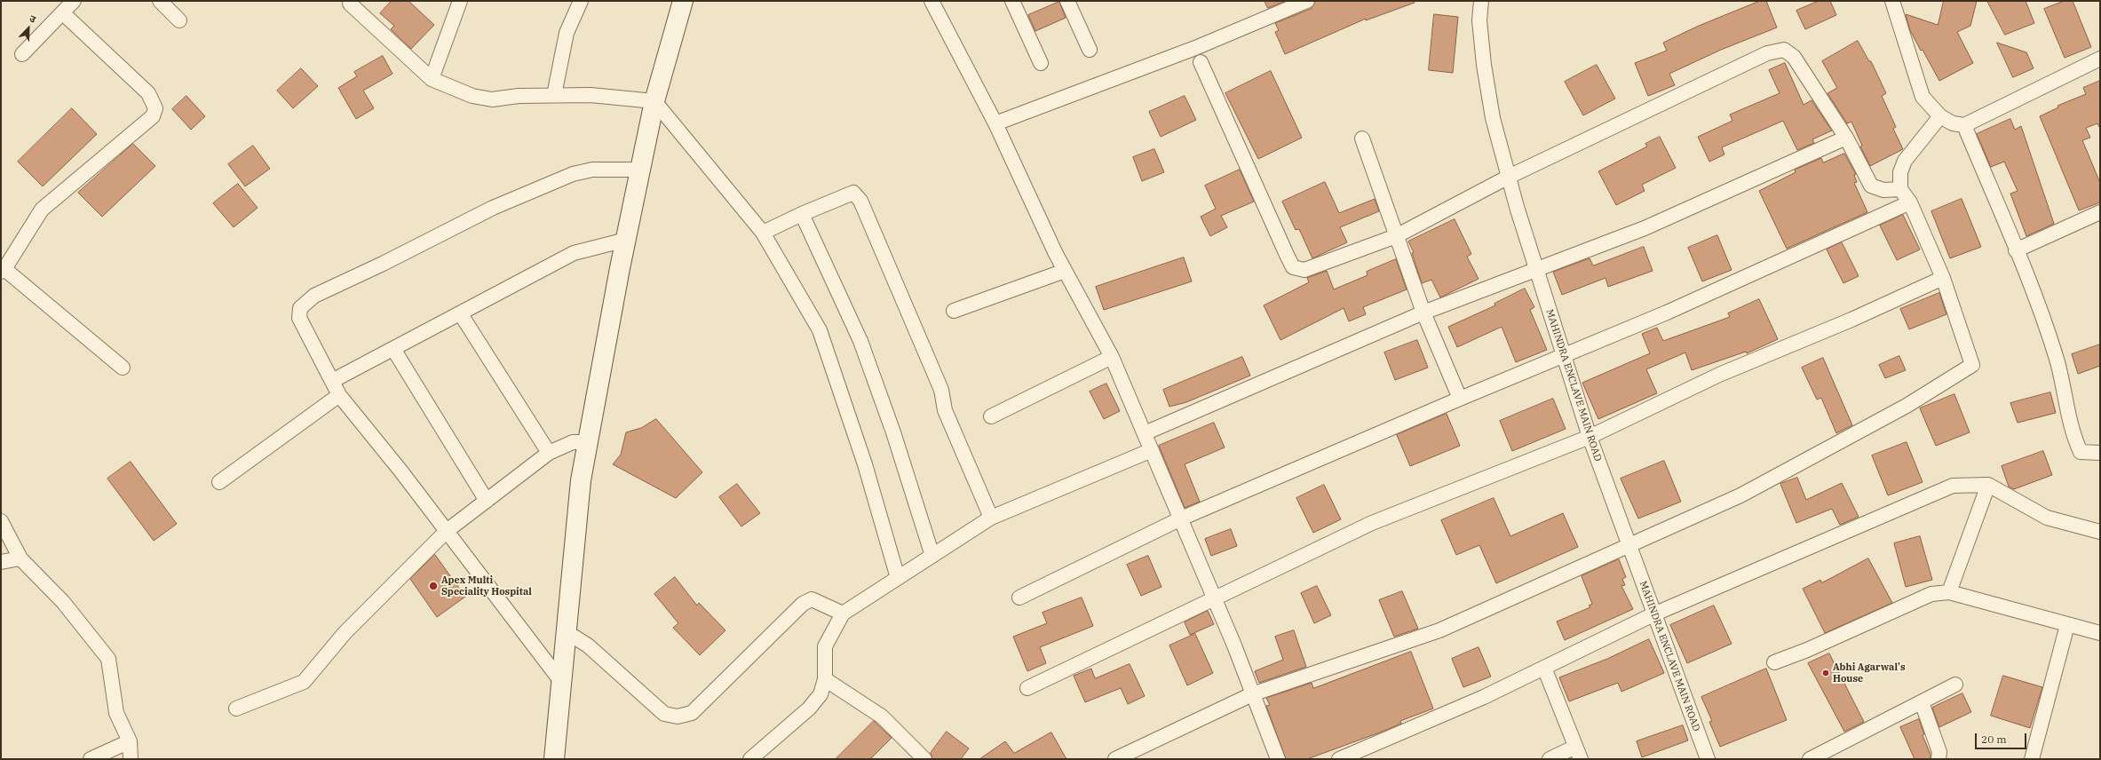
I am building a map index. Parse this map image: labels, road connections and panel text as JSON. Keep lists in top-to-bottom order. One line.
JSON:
{"streets":{"street":["MAHINDRA ENCLAVE MAIN ROAD"]},"places":["Apex Multi Speciality Hospital","Abhi Agarwal's House"],"scale_bar":"20 m","north":"top right"}
